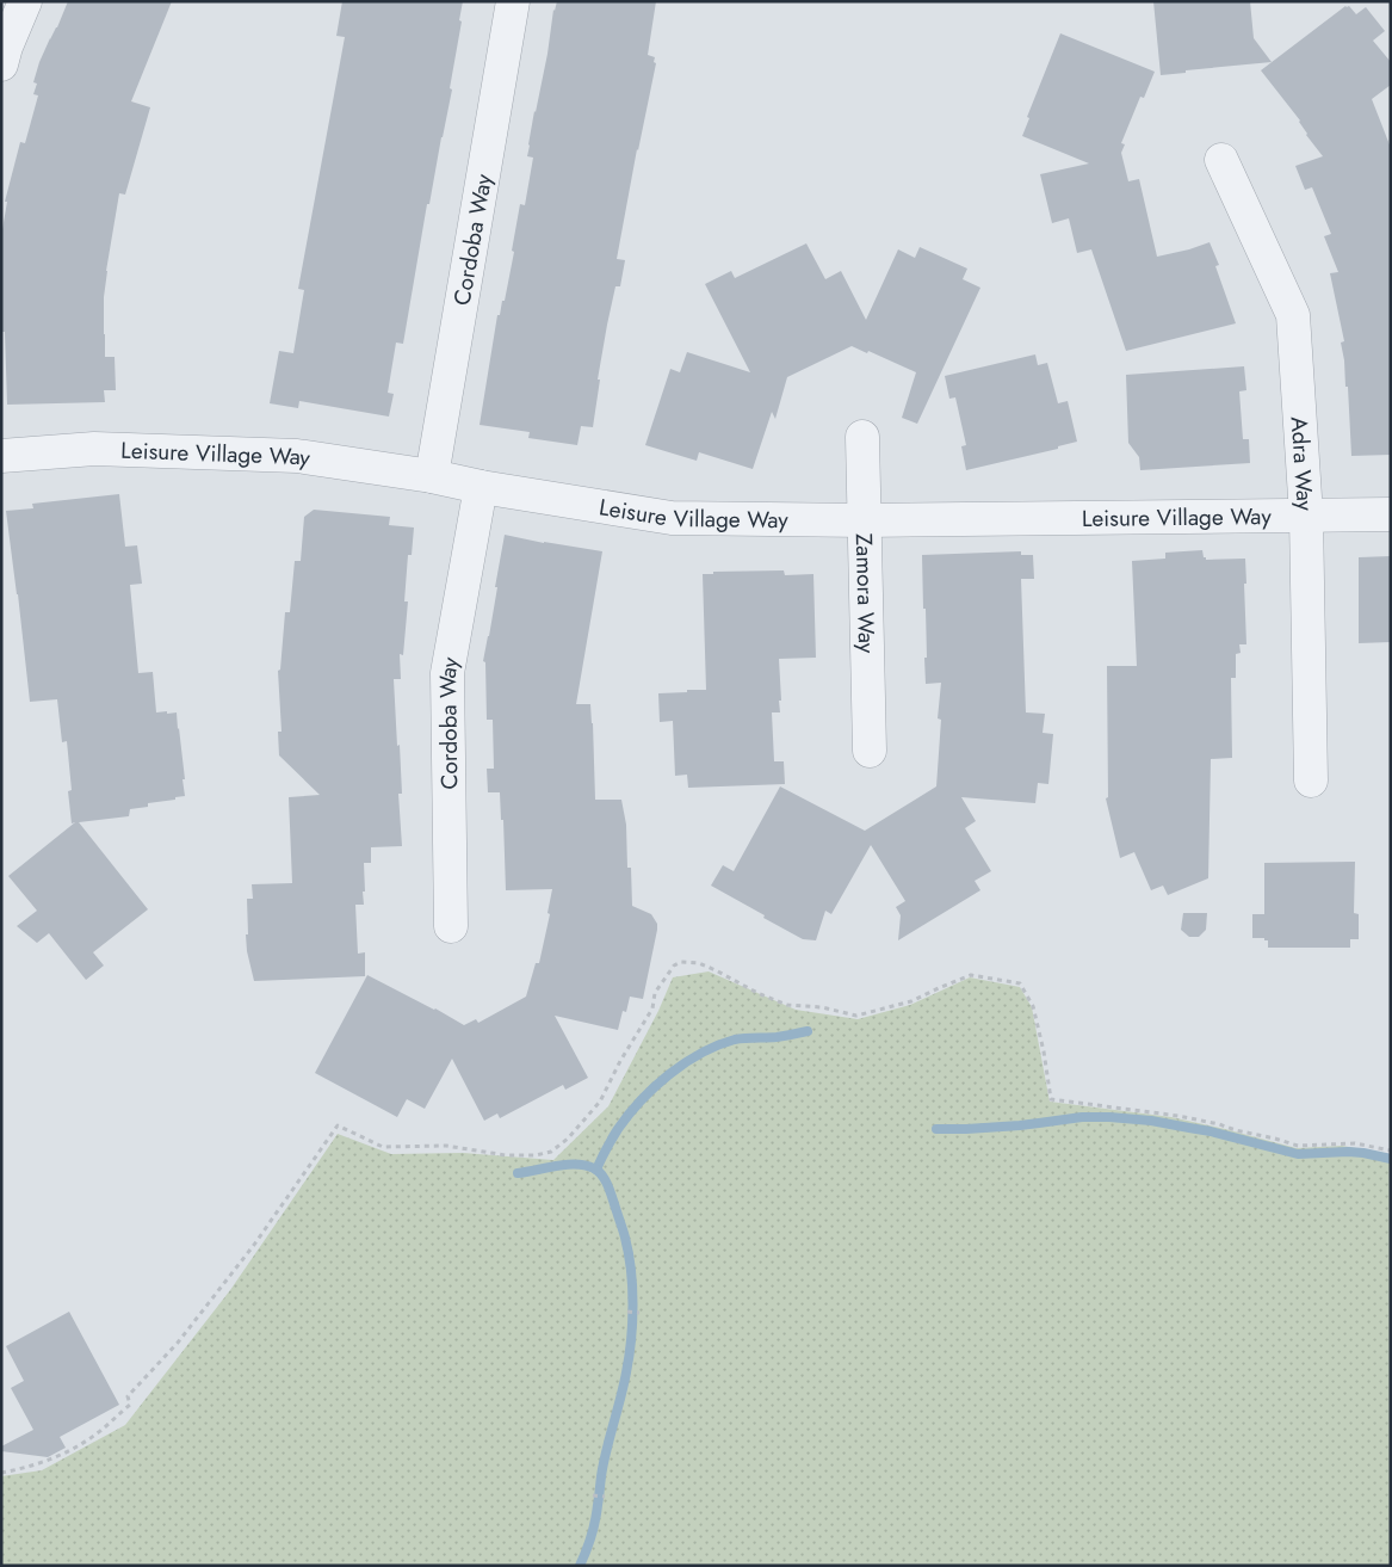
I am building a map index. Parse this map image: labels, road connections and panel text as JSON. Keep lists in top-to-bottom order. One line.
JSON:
{"streets":{"street":["Cordoba Way","Leisure Village Way","Adra Way","Zamora Way"]},"crossings":[["Cordoba Way","Leisure Village Way"],["Leisure Village Way","Adra Way"],["Leisure Village Way","Zamora Way"]]}
